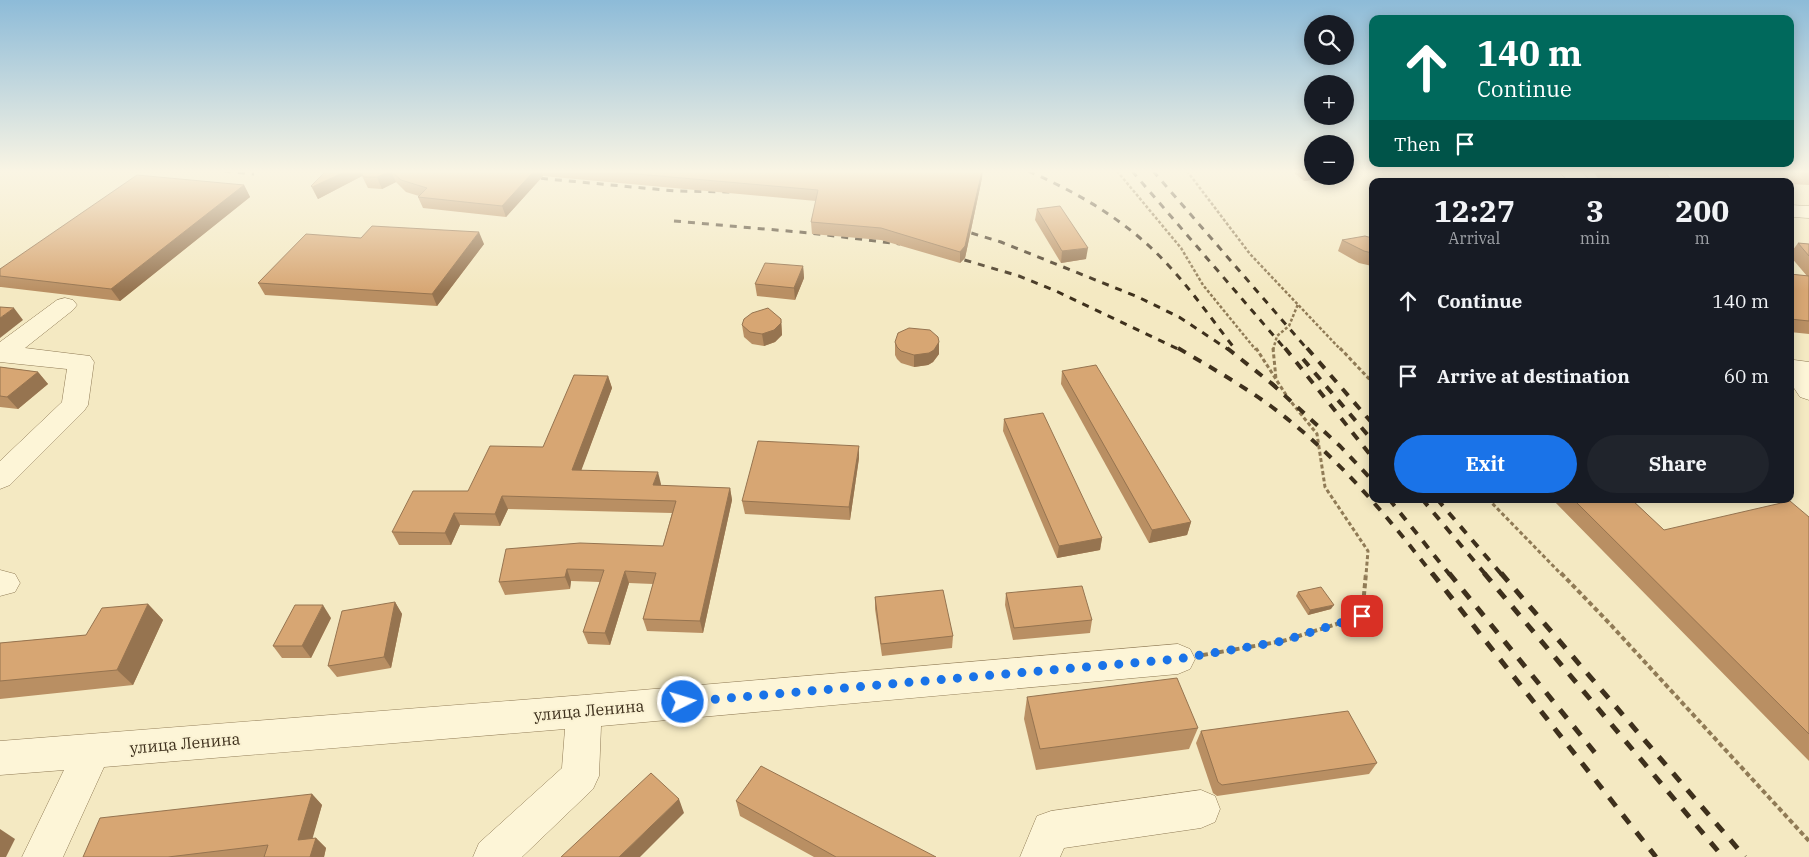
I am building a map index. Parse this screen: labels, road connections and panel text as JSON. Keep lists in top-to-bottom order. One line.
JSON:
{"streets":{"street":["улица Ленина"]},"page":{"map_buttons":["+","−"],"turn":["140 m","Continue"],"then":"Then","eta":["12:27","Arrival","3","min","200","m"],"list":[{"name":"Continue","value":"140 m"},{"name":"Arrive at destination","value":"60 m"}],"buttons":["Exit","Share"]}}
